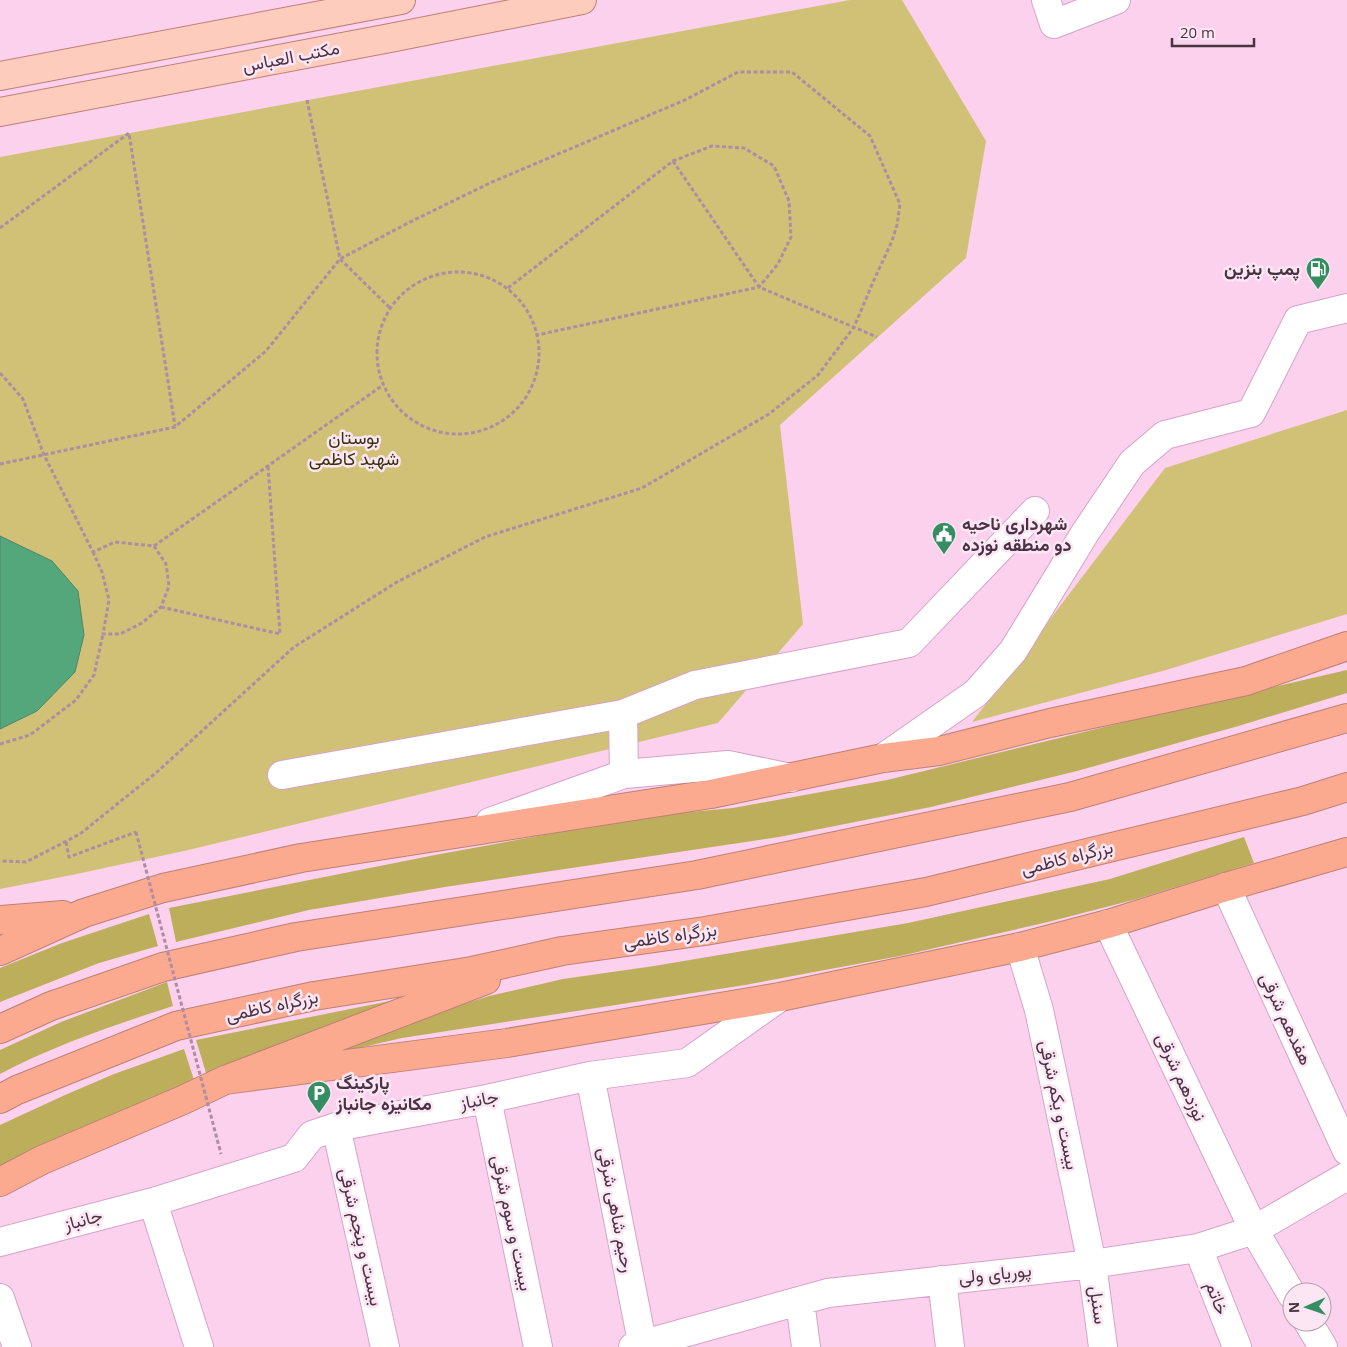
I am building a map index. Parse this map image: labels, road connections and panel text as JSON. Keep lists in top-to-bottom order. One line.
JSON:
{"streets":{"highway":["بزرگراه کاظمی"],"main road":["مکتب العباس"],"street":["هفدهم شرقی","نوزدهم شرقی","جانباز","بیست و یکم شرقی","رحیم شاهی شرقی","بیست و سوم شرقی","بیست و پنجم شرقی","پوریای ولی","خاتم","سنبل"]},"crossings":[["نوزدهم شرقی","پوریای ولی"],["جانباز","رحیم شاهی شرقی"],["جانباز","بیست و سوم شرقی"],["جانباز","بیست و پنجم شرقی"],["بیست و یکم شرقی","پوریای ولی"],["بیست و یکم شرقی","سنبل"],["رحیم شاهی شرقی","پوریای ولی"],["پوریای ولی","خاتم"],["پوریای ولی","سنبل"]],"parks":["بوستان شهید کاظمی"],"places":{"fuel station":["پمپ بنزین"],"public building":["شهرداری ناحیه دو منطقه نوزده"],"parking":["پارکینگ مکانیزه جانباز"]},"scale_bar":"20 m","north":"left"}
